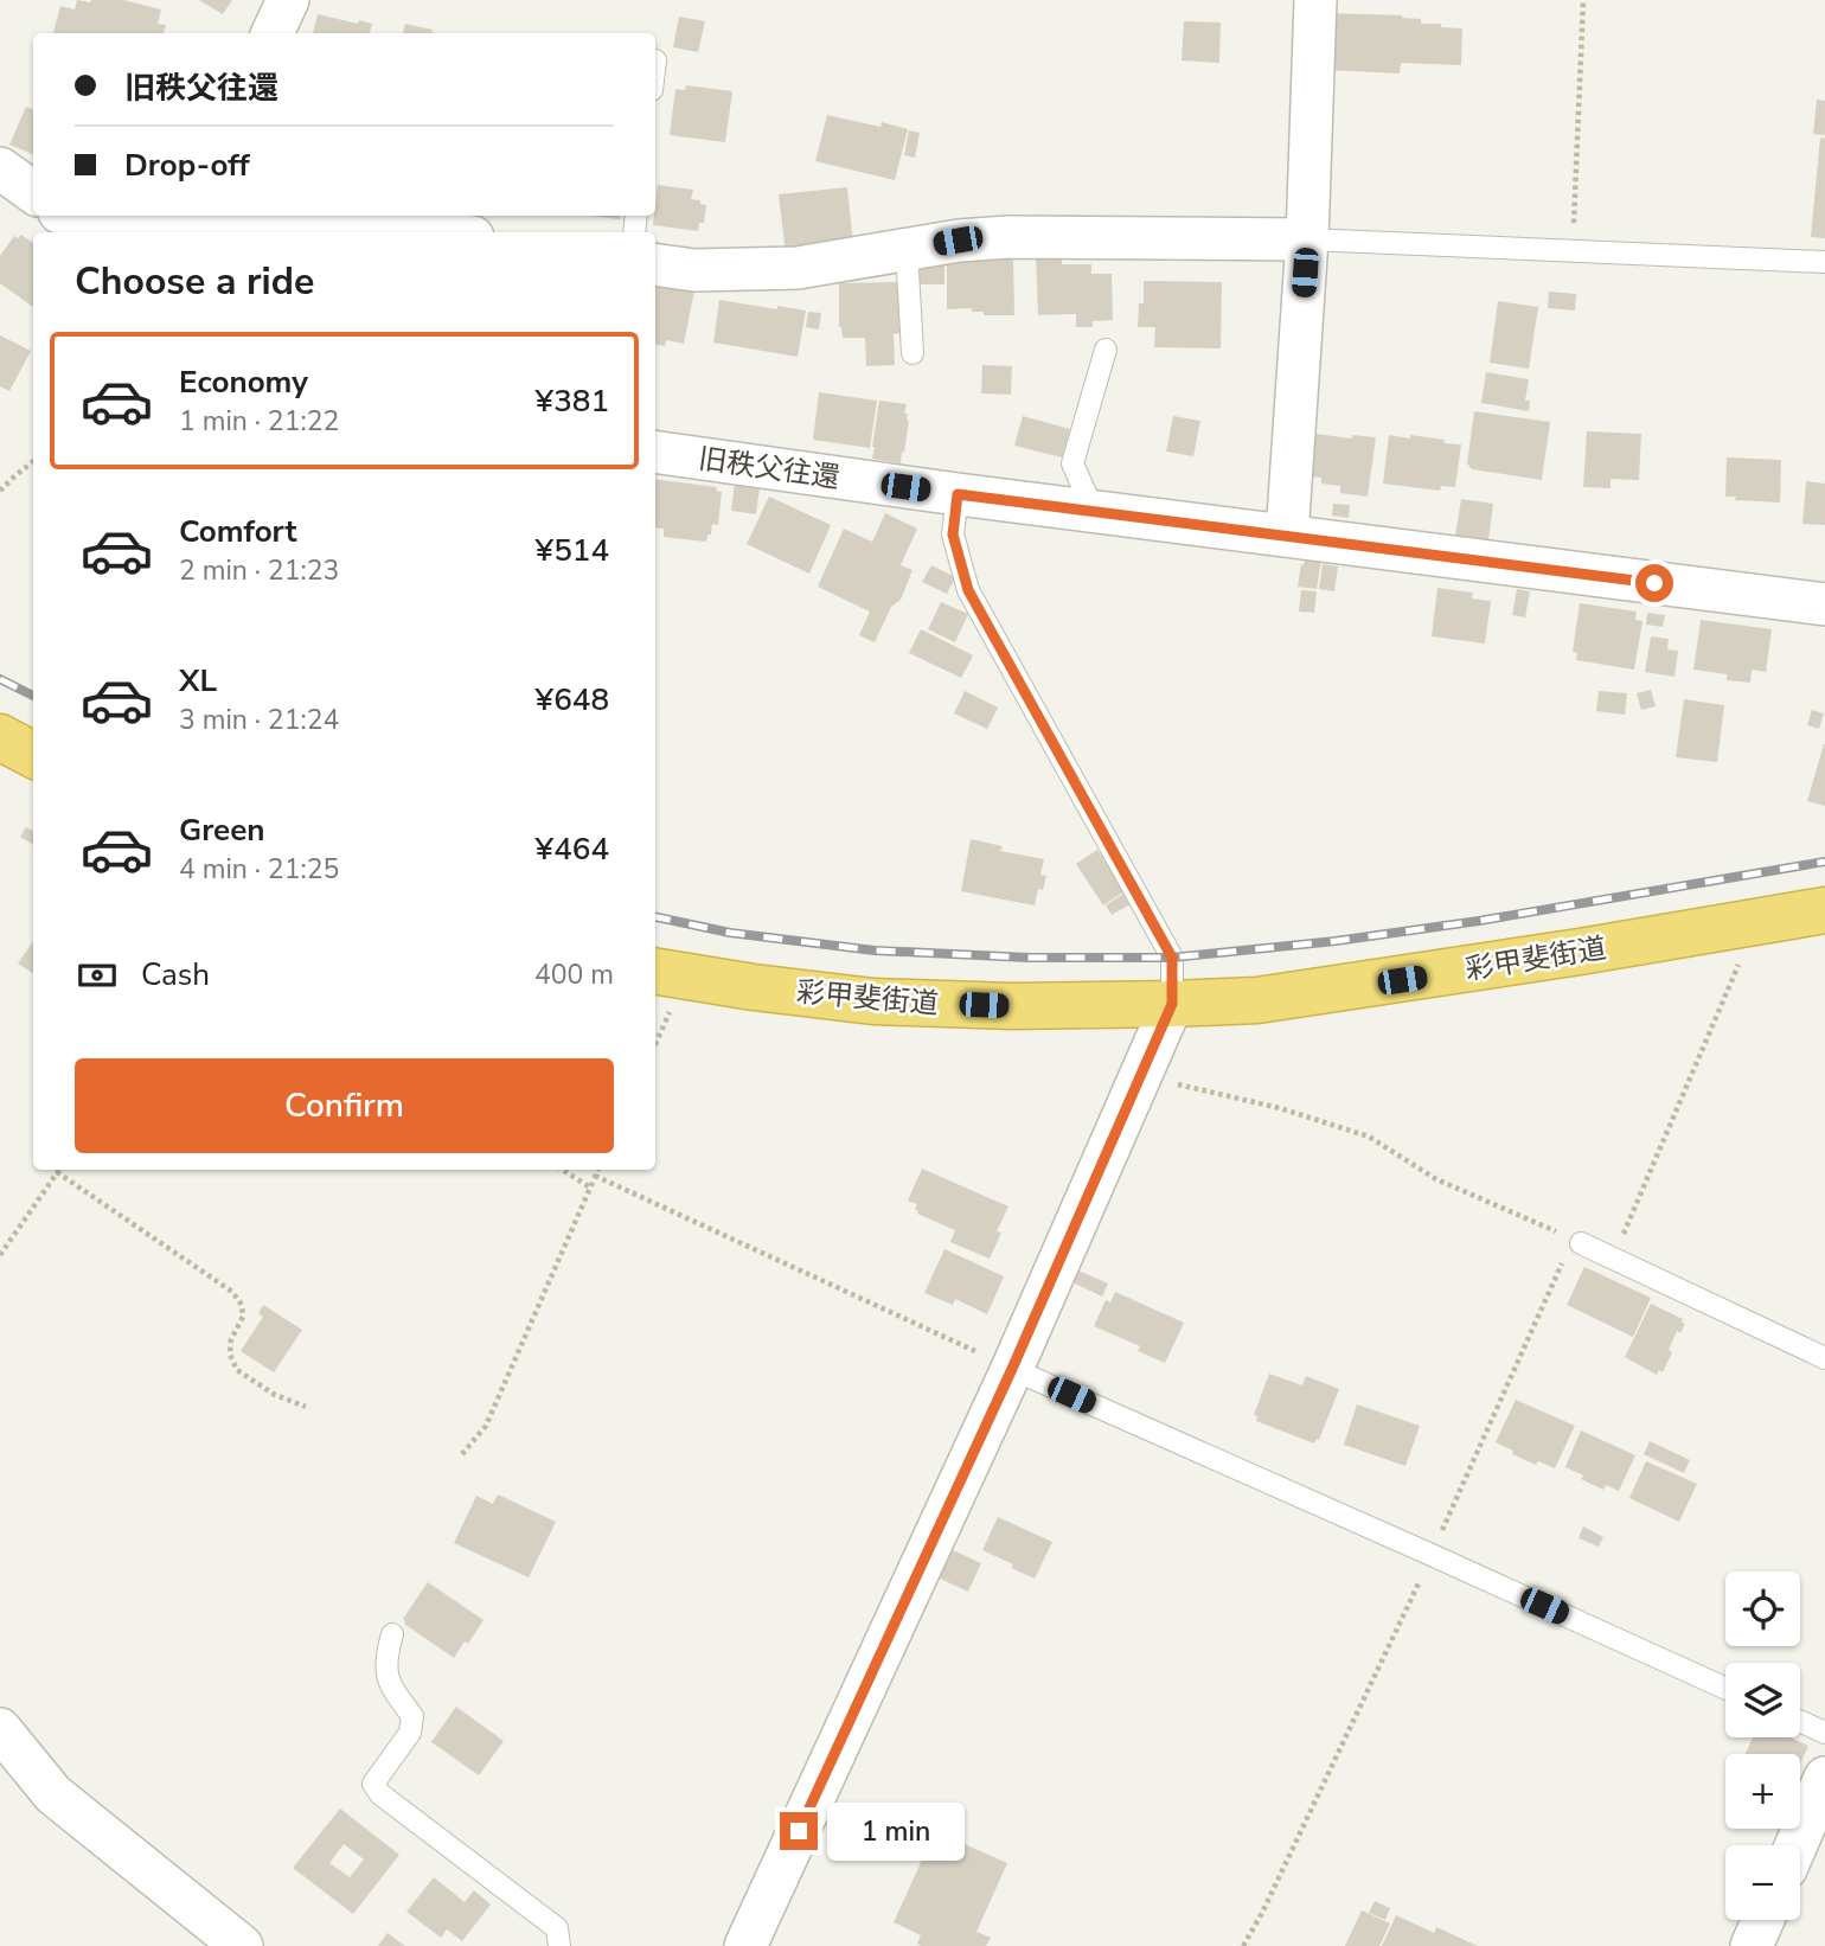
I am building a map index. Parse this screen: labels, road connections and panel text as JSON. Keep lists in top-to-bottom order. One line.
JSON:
{"streets":{"highway":["彩甲斐街道"],"street":["旧秩父往還"]},"page":{"banner":["旧秩父往還","Drop-off"],"heading":"Choose a ride","list":[{"name":"Economy","note":"1 min · 21:22","value":"¥381"},{"name":"Comfort","note":"2 min · 21:23","value":"¥514"},{"name":"XL","note":"3 min · 21:24","value":"¥648"},{"name":"Green","note":"4 min · 21:25","value":"¥464"}],"pay":["Cash","400 m"],"buttons":"Confirm","map_buttons":["+","−"],"bubble":"1 min"}}
